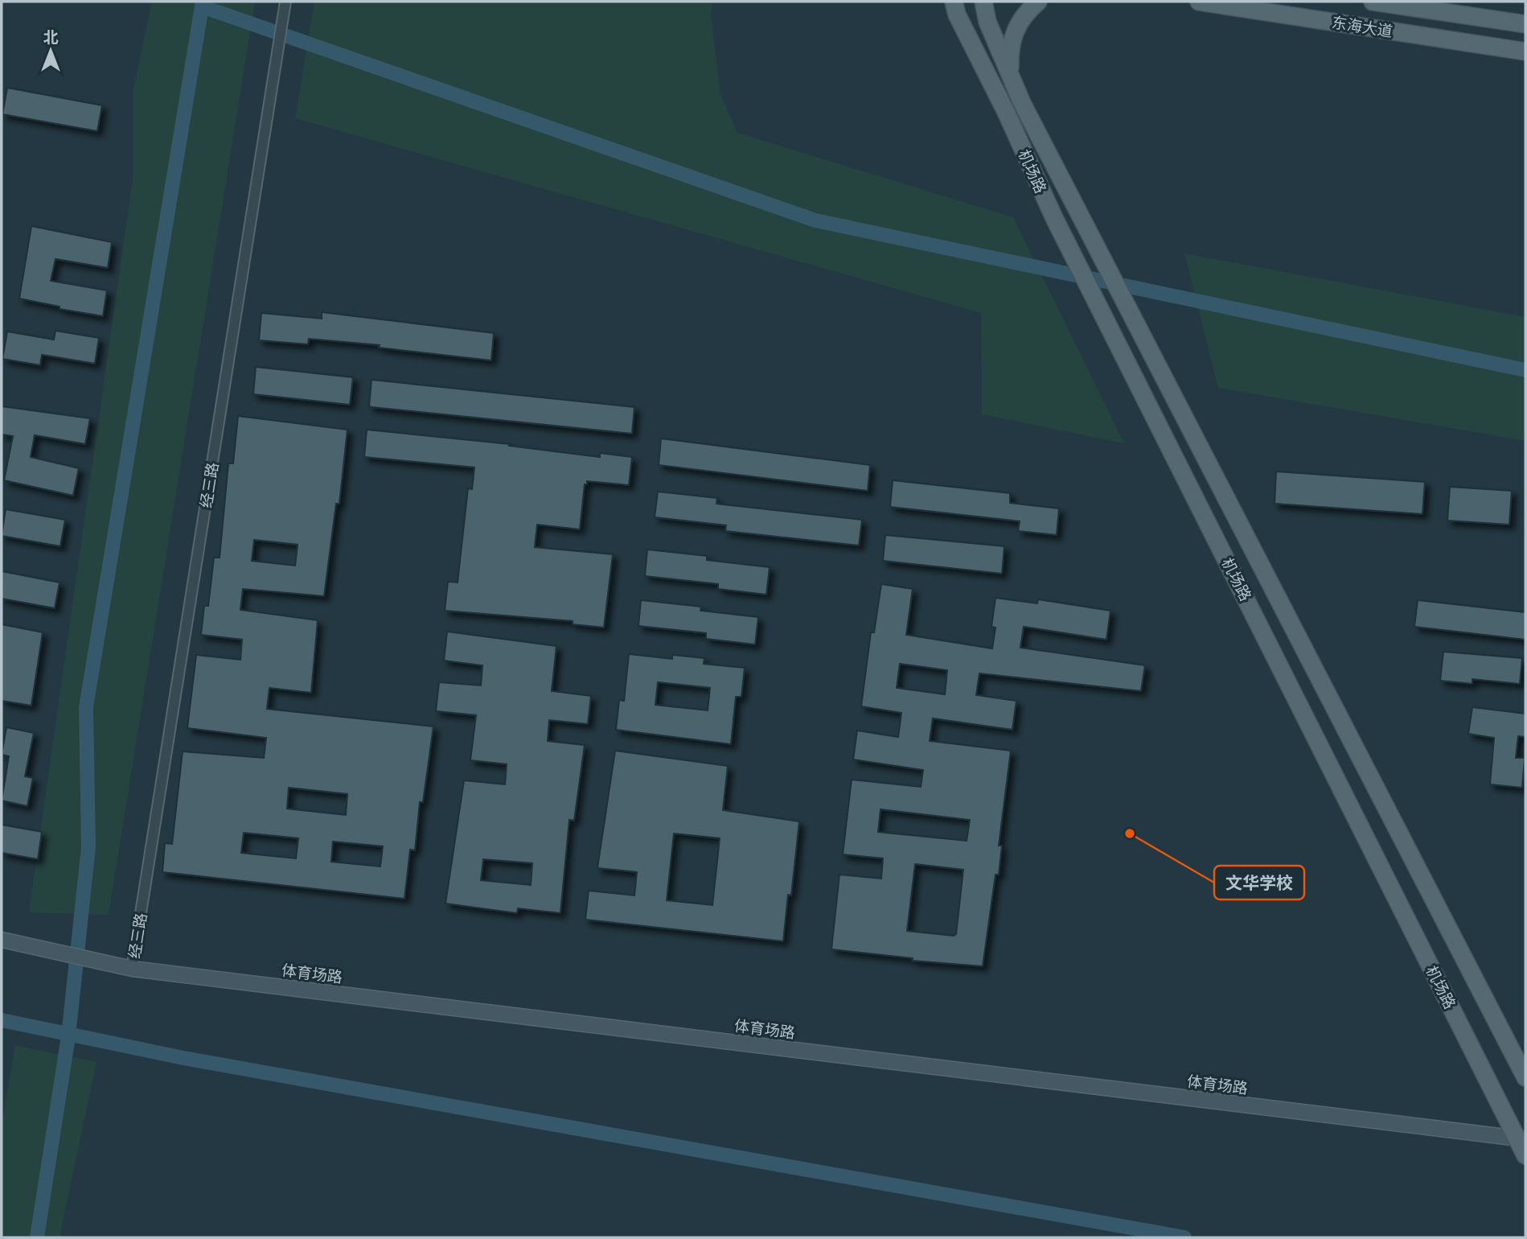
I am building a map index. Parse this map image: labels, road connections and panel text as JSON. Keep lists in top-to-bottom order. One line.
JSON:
{"streets":{"main road":["东海大道","机场路","体育场路"],"street":["经三路"]},"crossings":[["机场路","体育场路"],["经三路","体育场路"]],"places":["文华学校"],"north":"top"}
